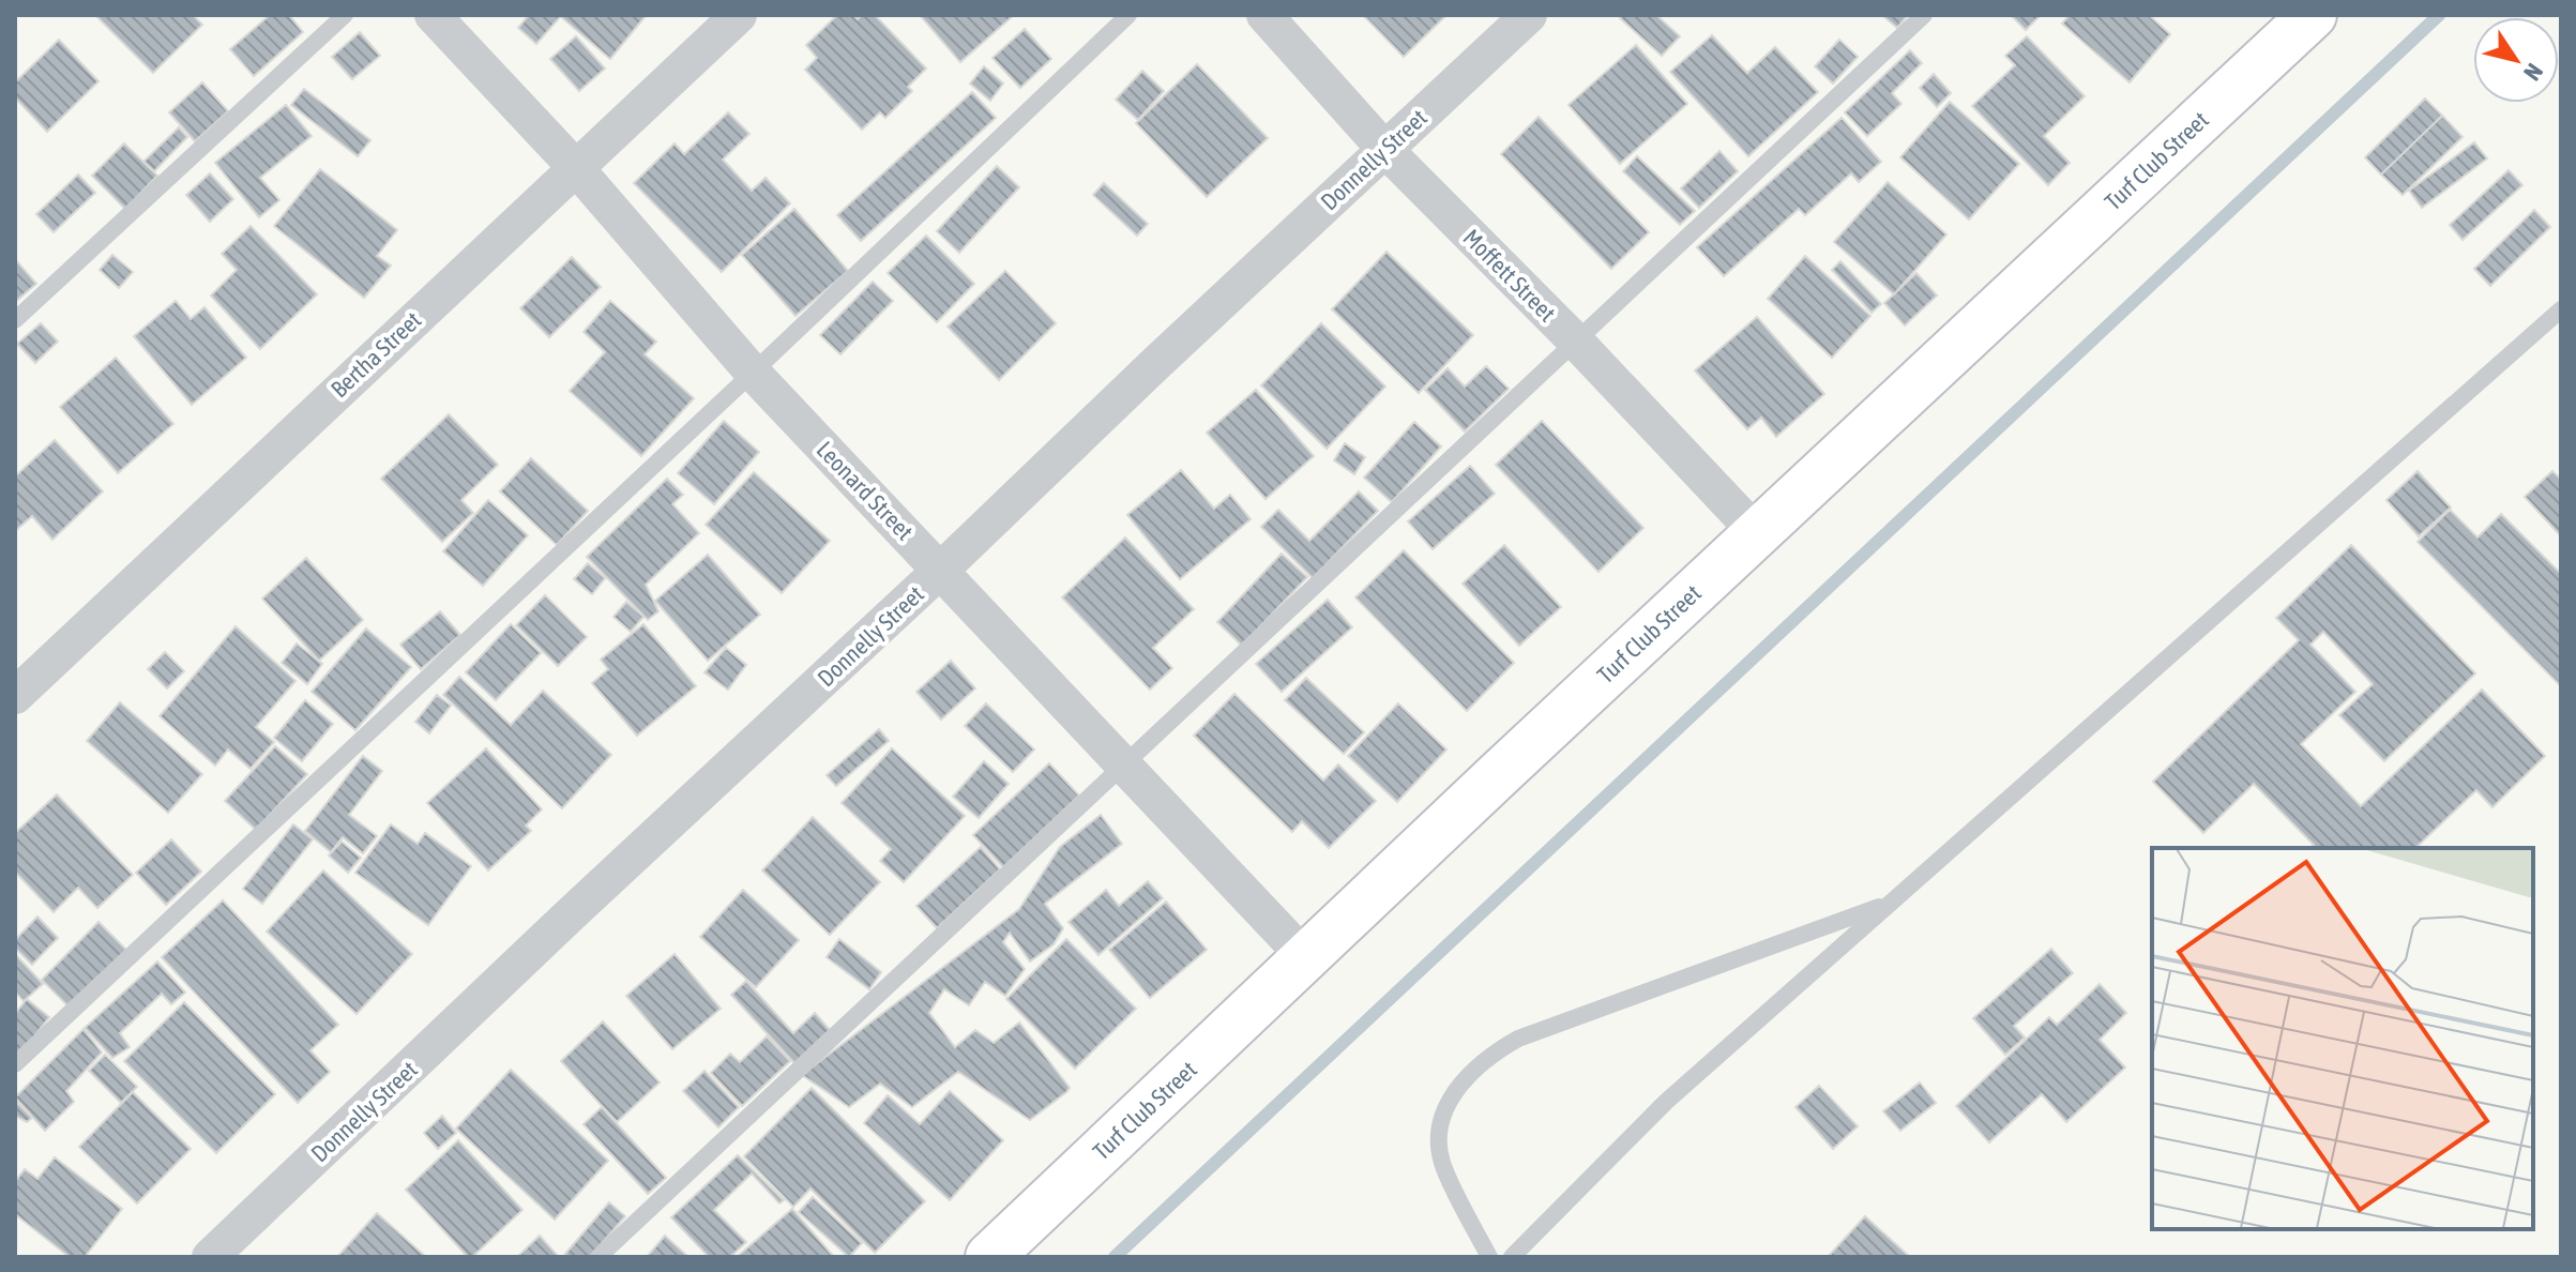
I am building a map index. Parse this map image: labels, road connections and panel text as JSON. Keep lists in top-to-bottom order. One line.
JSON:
{"streets":{"main road":["Turf Club Street"],"street":["Donnelly Street","Moffett Street","Bertha Street","Leonard Street"]},"crossings":[["Donnelly Street","Moffett Street"],["Donnelly Street","Leonard Street"],["Turf Club Street","Moffett Street"],["Turf Club Street","Leonard Street"],["Bertha Street","Leonard Street"]],"north":"bottom right"}
